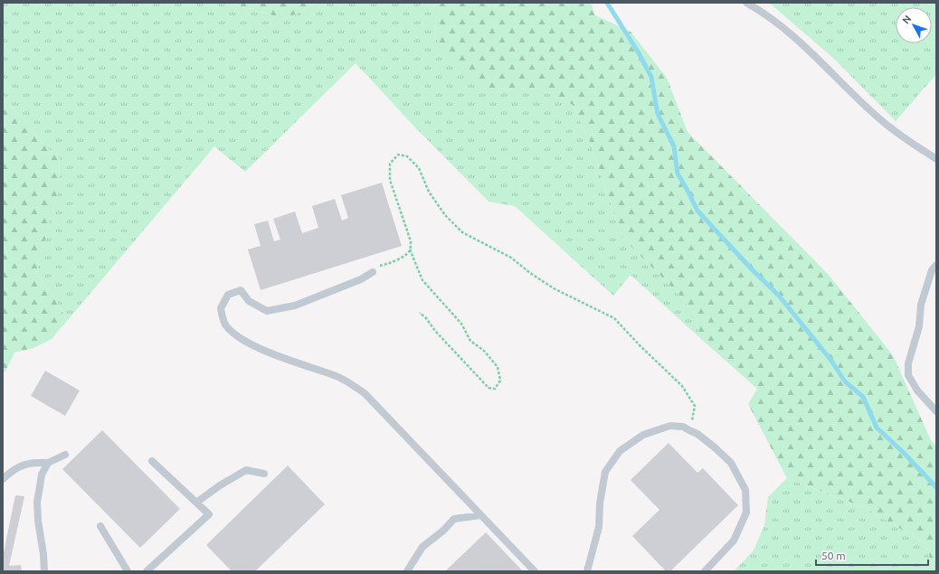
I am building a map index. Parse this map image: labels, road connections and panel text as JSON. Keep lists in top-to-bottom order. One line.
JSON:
{"scale_bar":"50 m","north":"top left"}
